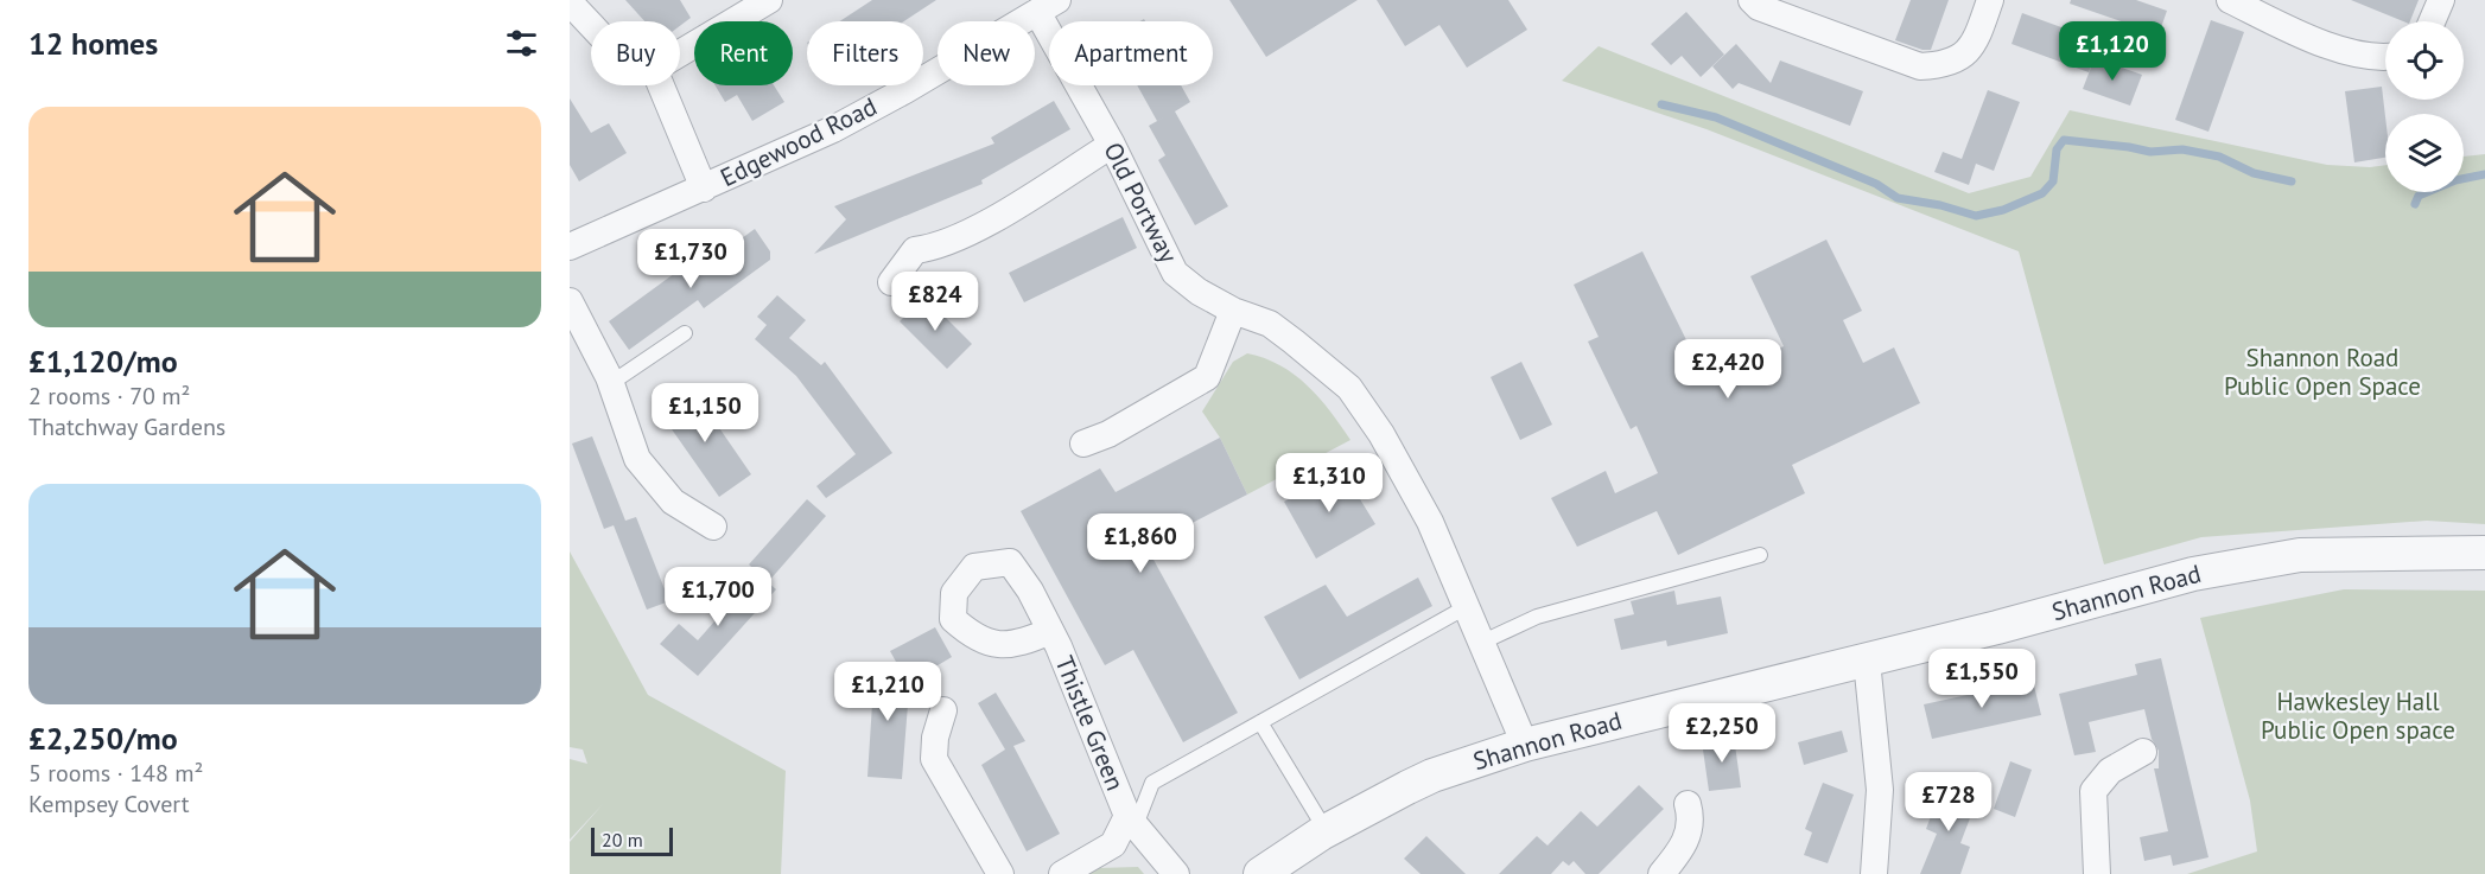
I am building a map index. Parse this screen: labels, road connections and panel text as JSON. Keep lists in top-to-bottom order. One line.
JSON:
{"streets":{"street":["Edgewood Road","Old Portway","Shannon Road","Thistle Green"]},"crossings":[["Edgewood Road","Old Portway"],["Old Portway","Shannon Road"]],"parks":["Shannon Road Public Open Space","Hawkesley Hall Public Open space"],"scale_bar":"20 m","page":{"heading":"12 homes","price":["£1,120","£1,730","£824","£2,420","£1,150","£1,310","£1,860","£1,700","£1,550","£1,210","£2,250","£728"],"chip":["Buy","Rent","Filters","New","Apartment"],"list":[{"name":"£1,120/mo","note":"2 rooms · 70 m² · Thatchway Gardens"},{"name":"£2,250/mo","note":"5 rooms · 148 m² · Kempsey Covert"}],"scale":"20 m"}}
